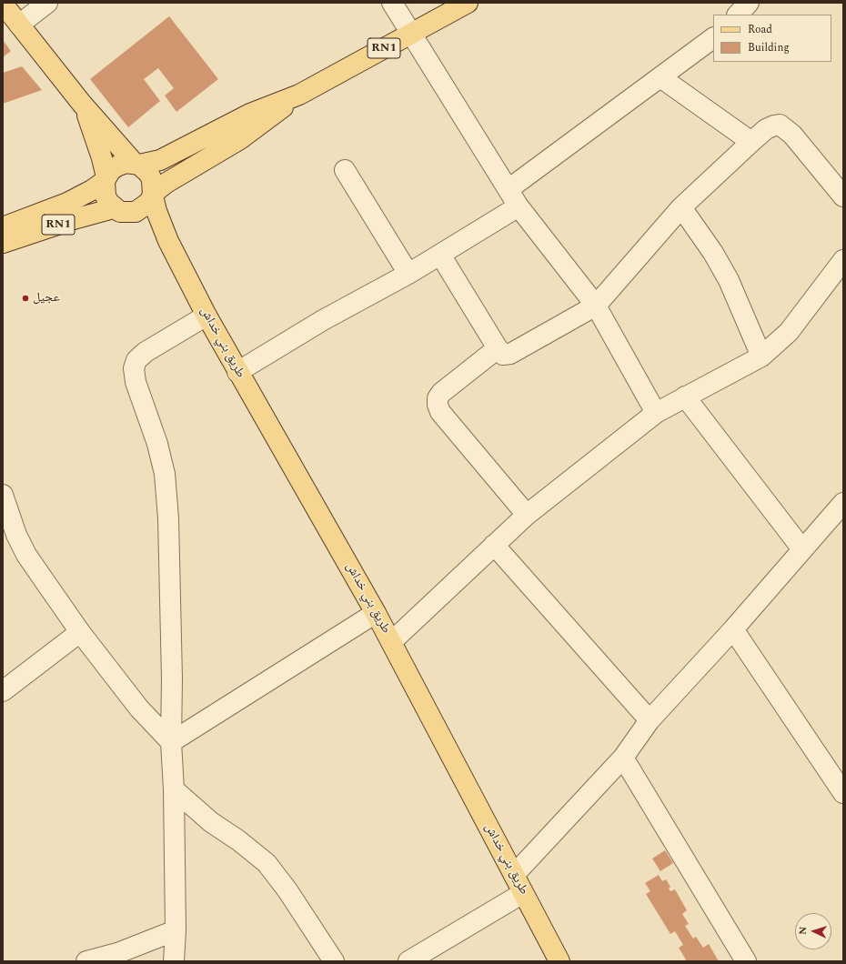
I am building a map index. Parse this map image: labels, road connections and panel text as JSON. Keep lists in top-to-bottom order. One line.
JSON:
{"streets":{"main road":["RN1","طريق بني خداش"]},"crossings":[["RN1","طريق بني خداش"]],"places":["عجيل"],"legend":["Road","Building"],"north":"left"}
